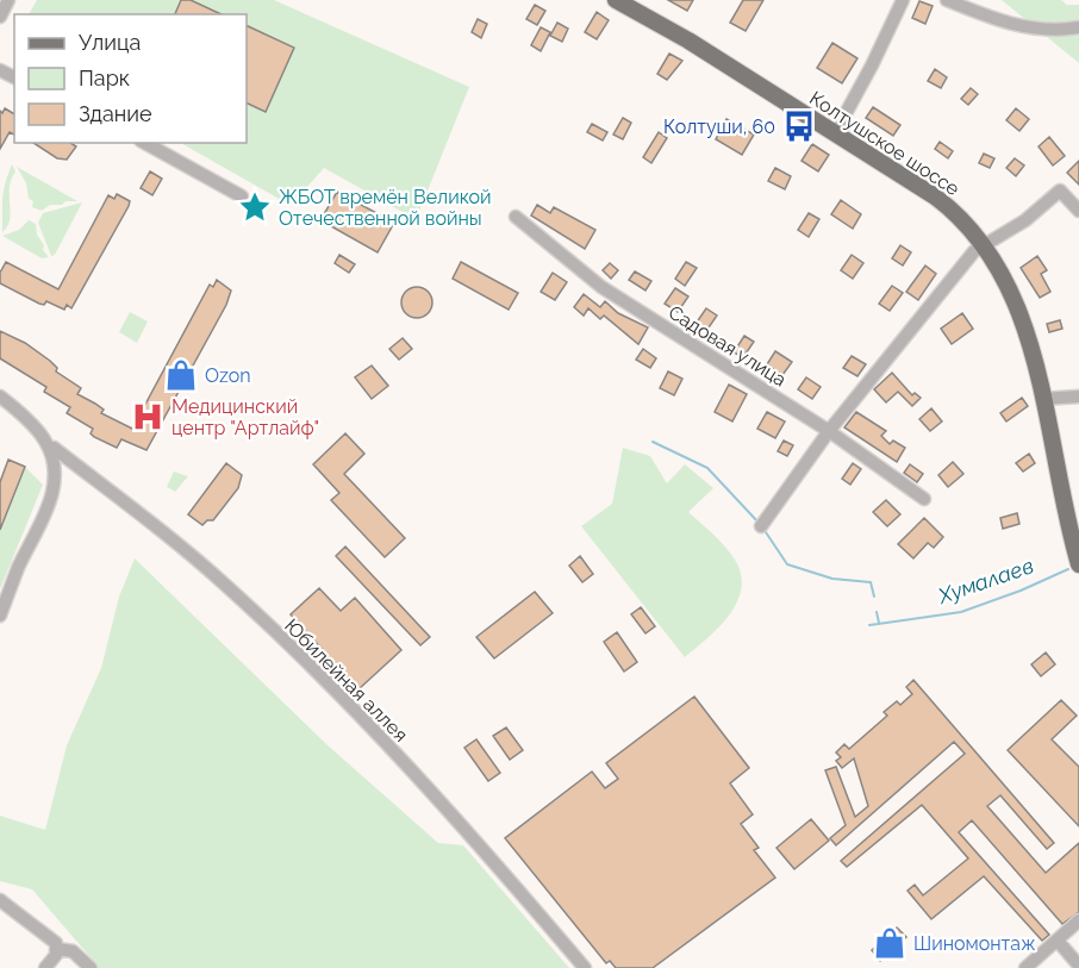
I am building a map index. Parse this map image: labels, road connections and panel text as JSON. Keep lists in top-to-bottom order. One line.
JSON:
{"streets":{"main road":["Колтушское шоссе"],"street":["Садовая улица","Юбилейная аллея"]},"water":["Хумалаев"],"places":{"bus stop":["Колтуши, 60"],"place":["ЖБОТ времён Великой Отечественной войны"],"shop":["Ozon","Шиномонтаж"],"hospital":["Медицинский центр \"Артлайф\""]},"legend":["Улица","Парк","Здание"]}
